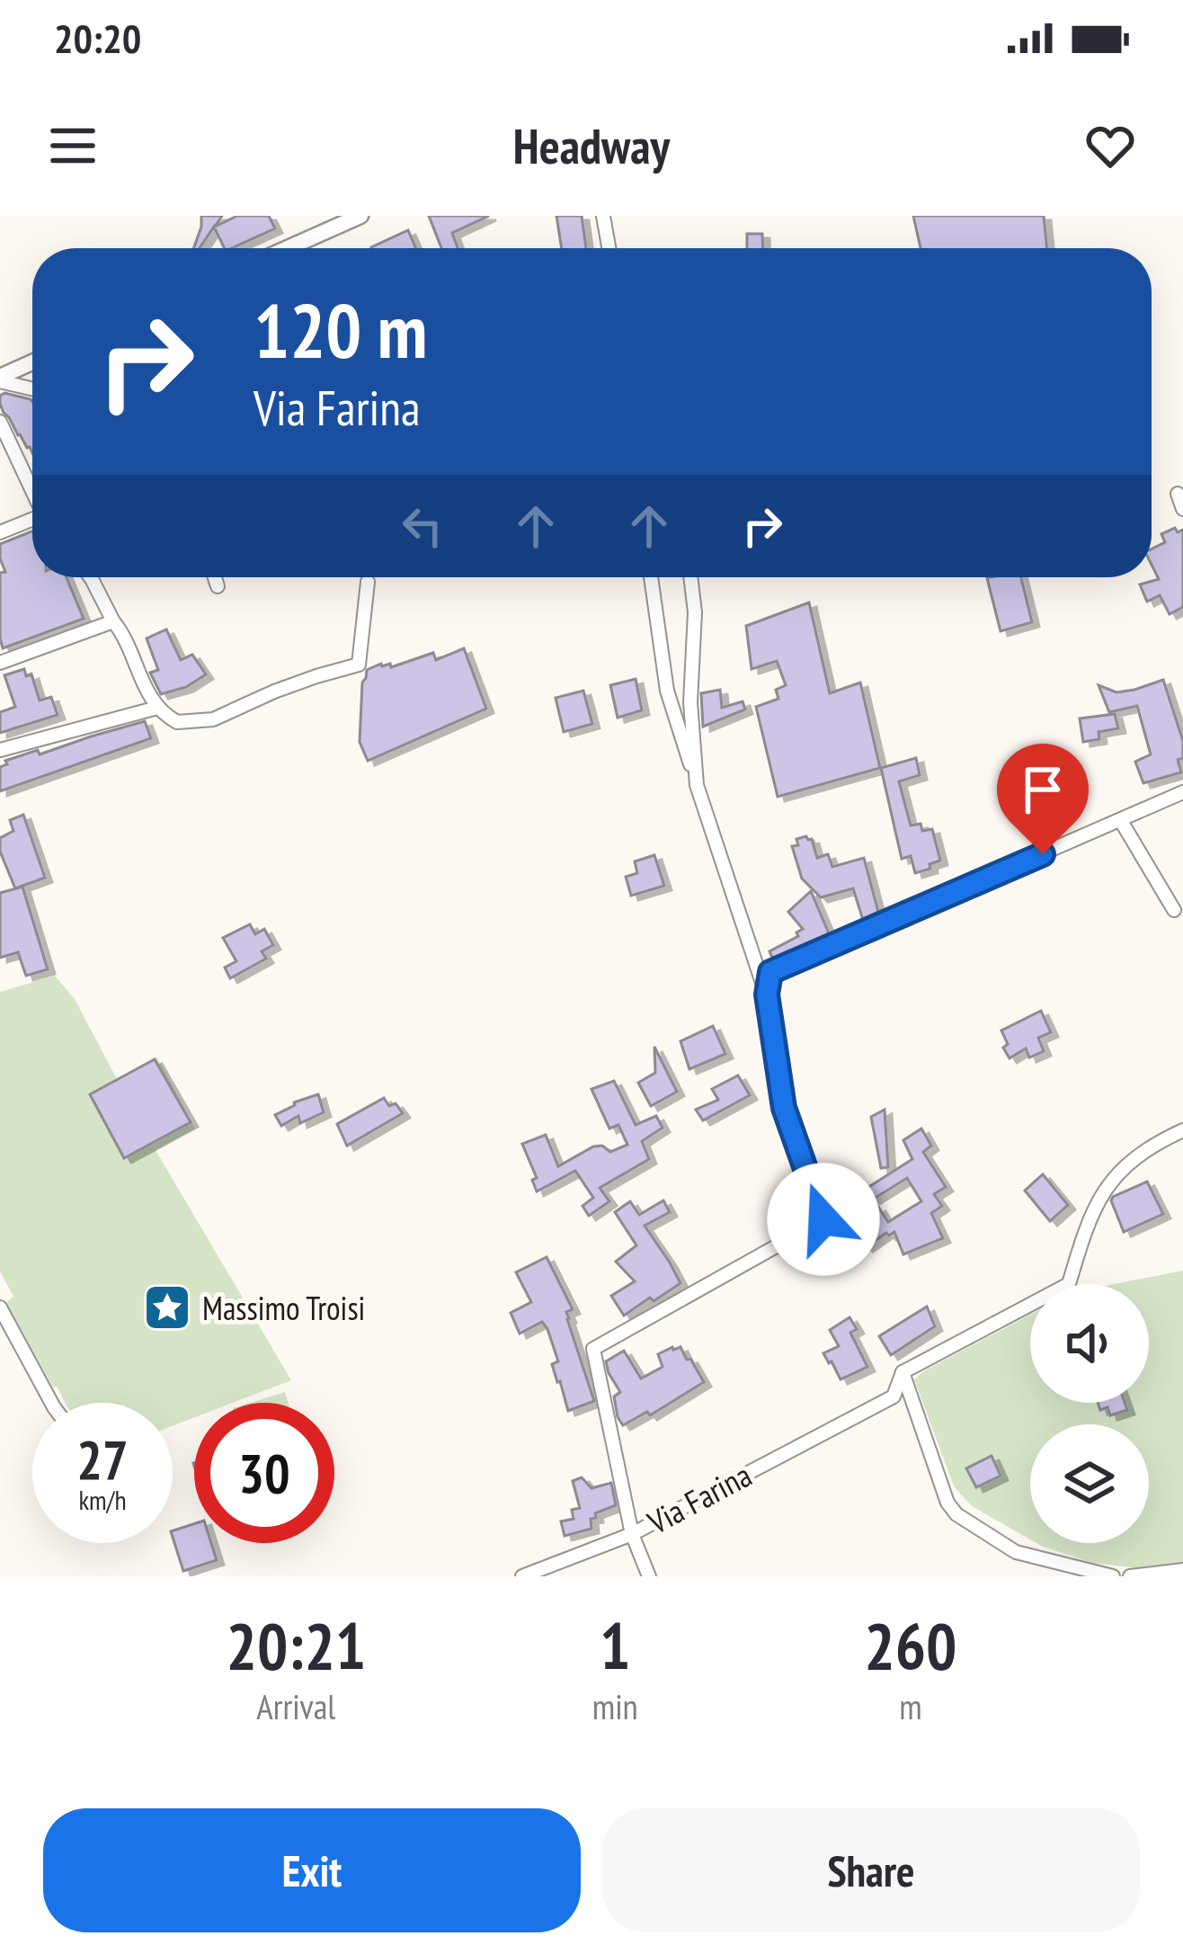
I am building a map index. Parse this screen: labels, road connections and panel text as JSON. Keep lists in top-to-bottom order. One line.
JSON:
{"streets":{"street":["Via Farina"]},"places":{"place":["Massimo Troisi"]},"page":{"status":"20:20","header":"Headway","turn":["120 m","Via Farina"],"speed":"27 km/h","limit":"30","eta":["20:21","Arrival","1","min","260","m"],"buttons":["Exit","Share"]}}
